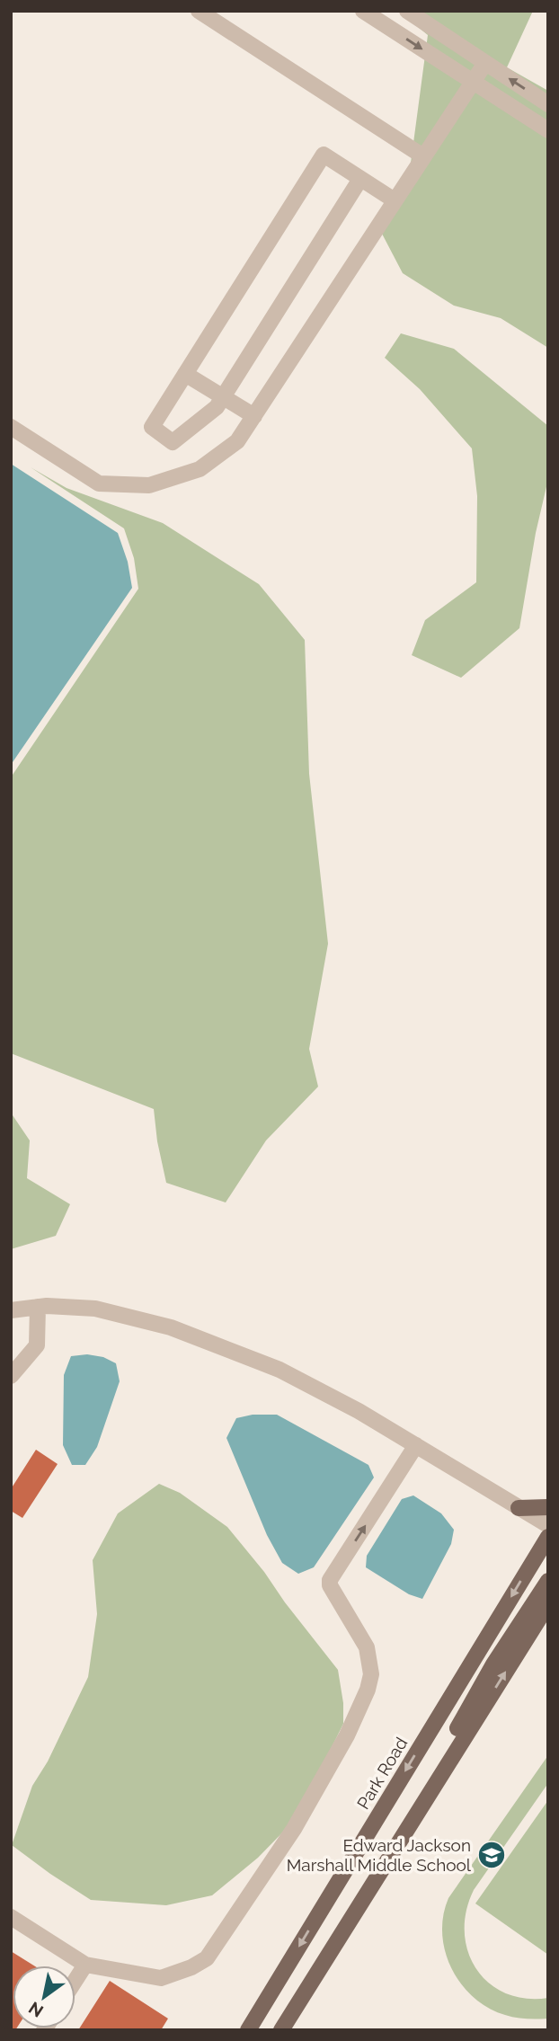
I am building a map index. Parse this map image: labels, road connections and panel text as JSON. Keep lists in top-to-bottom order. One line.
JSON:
{"streets":{"main road":["Park Road"]},"places":{"school or university":["Edward Jackson Marshall Middle School"]},"north":"bottom left"}
